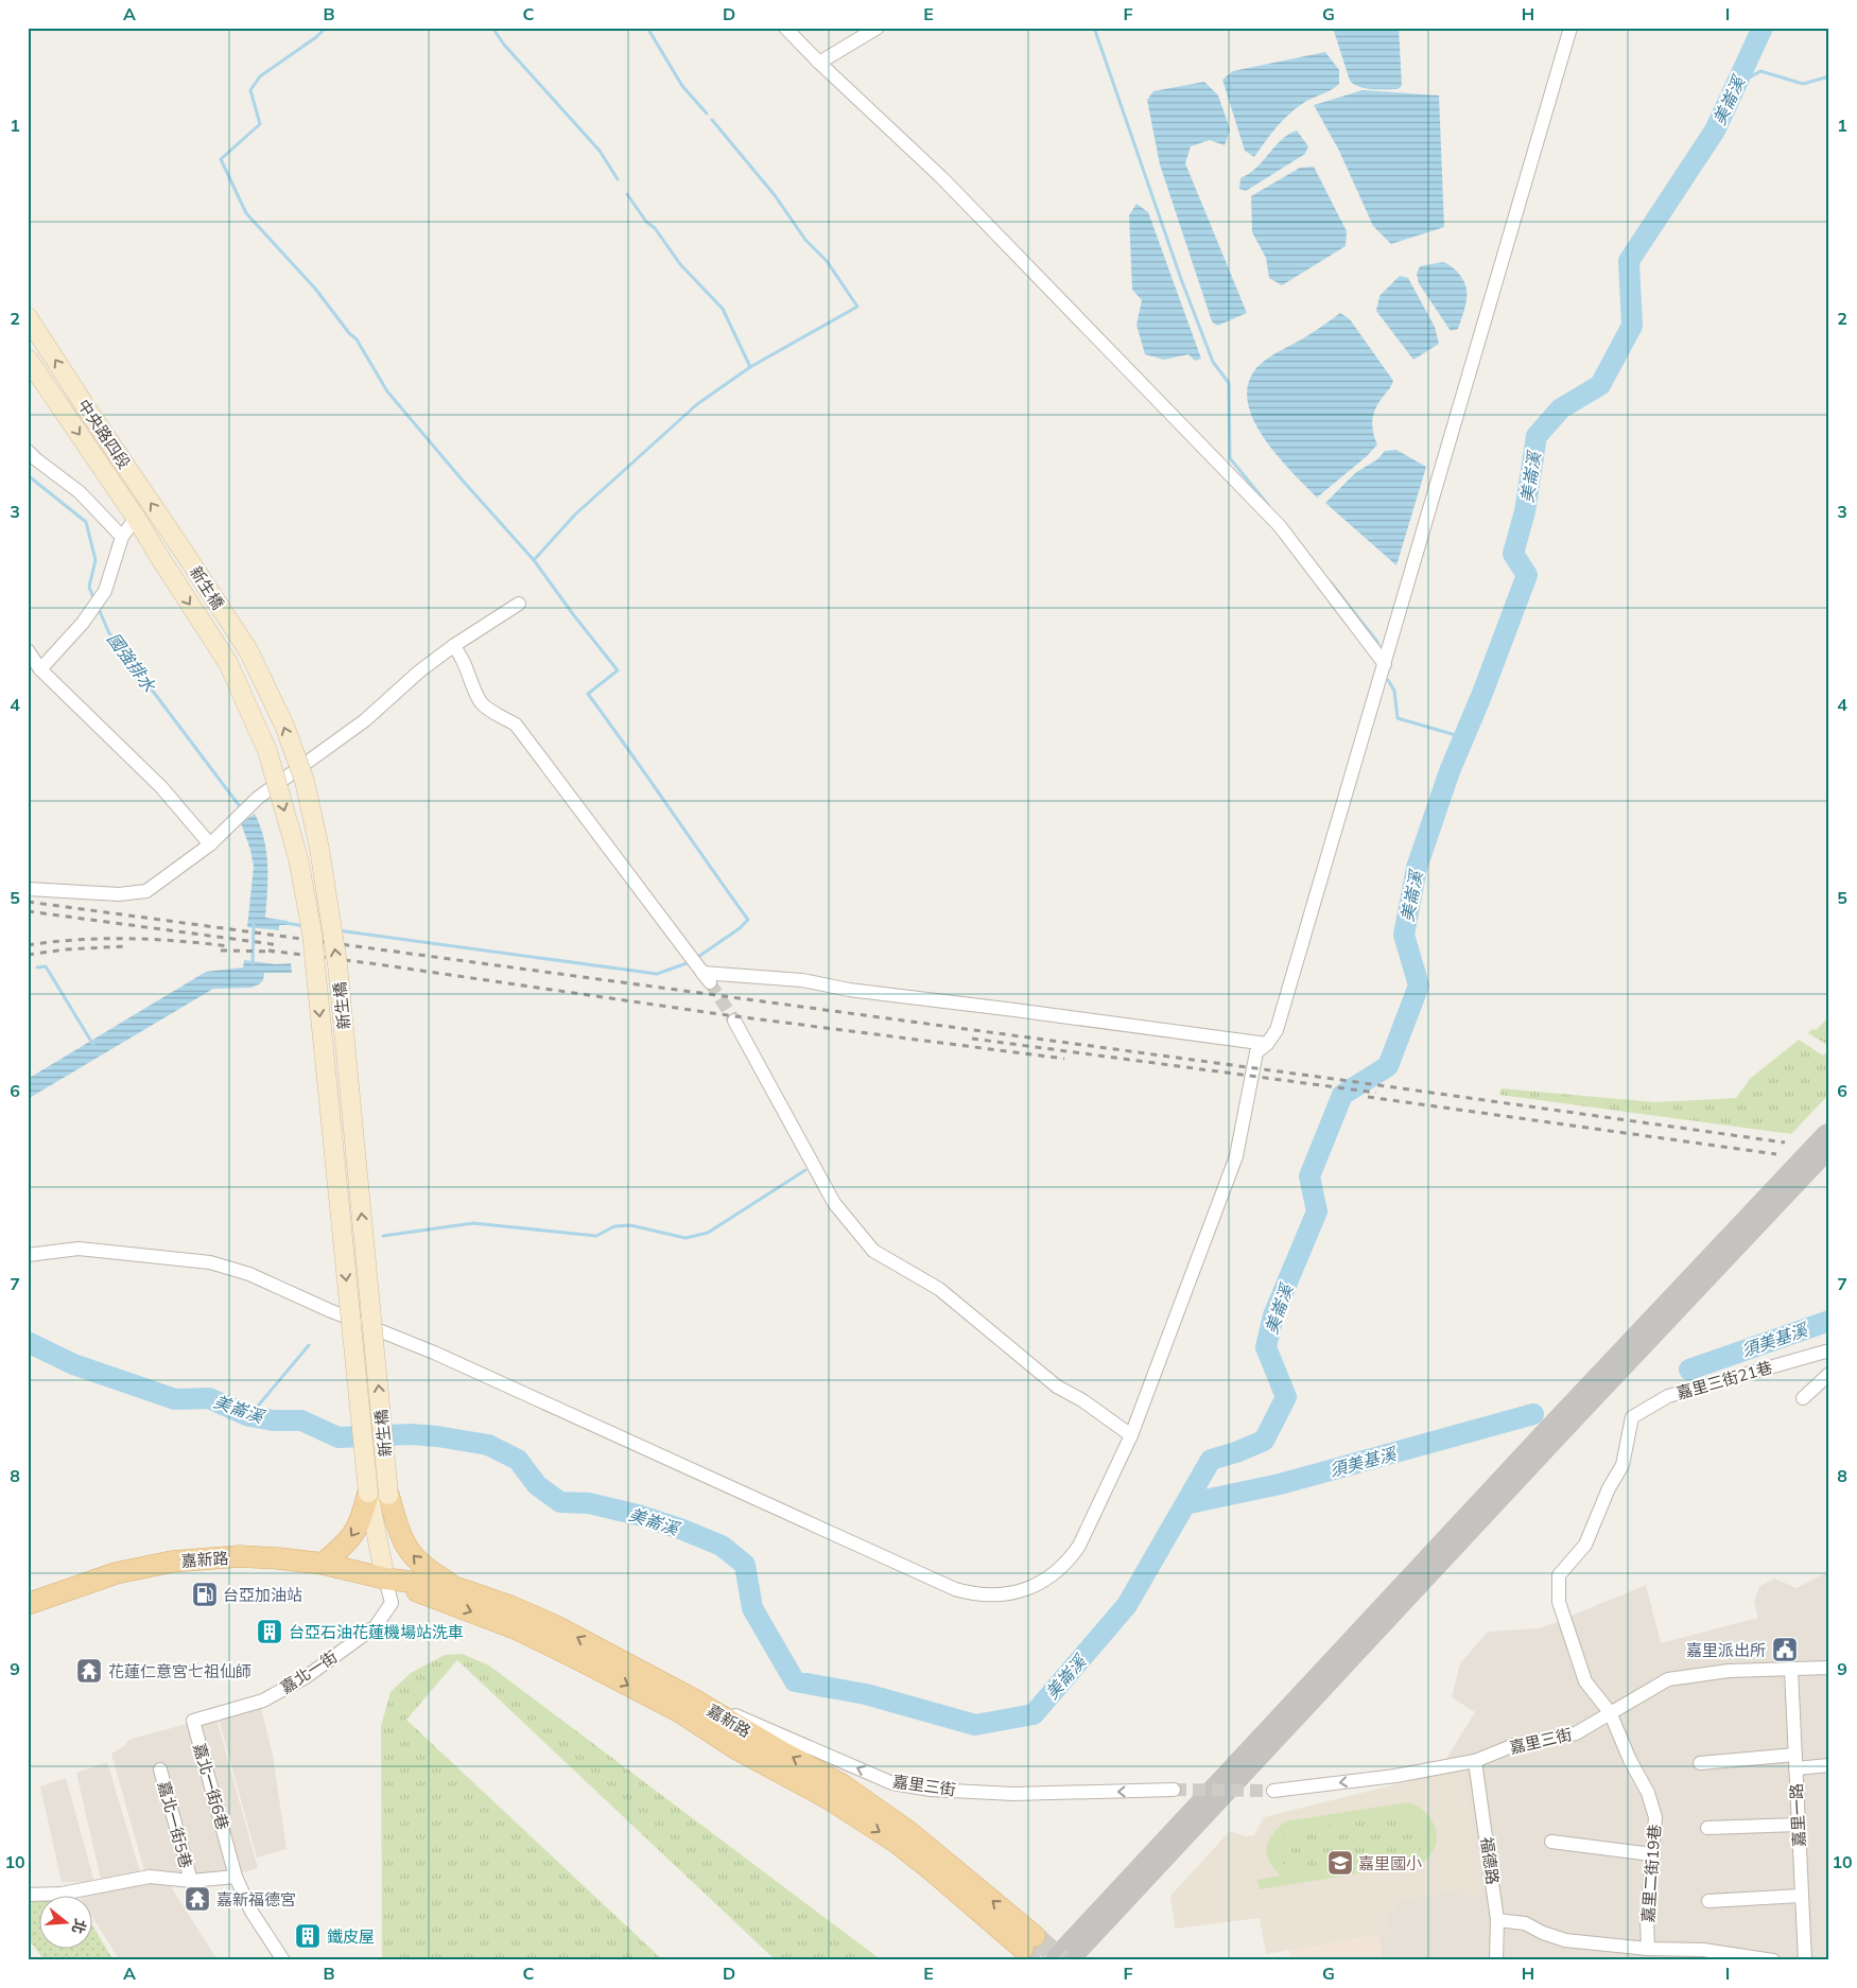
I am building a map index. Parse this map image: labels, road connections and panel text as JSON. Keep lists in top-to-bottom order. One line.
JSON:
{"streets":{"main road":["嘉新路"],"street":["中央路四段","新生橋","嘉里三街21巷","嘉北一街","嘉里三街","嘉北一街6巷","嘉里一路","嘉北一街5巷","福德路","嘉里二街19巷"]},"crossings":[["中央路四段","新生橋"],["嘉里三街21巷","嘉里三街"],["嘉里三街21巷","嘉里二街19巷"],["嘉新路","嘉北一街"],["嘉新路","嘉里三街"],["嘉北一街","嘉北一街6巷"],["嘉里三街","嘉里一路"],["嘉里三街","福德路"],["嘉里三街","嘉里二街19巷"]],"one_way":["嘉里三街"],"water":["美崙溪","國強排水","須美基溪"],"places":{"fuel station":["台亞加油站"],"building":["台亞石油花蓮機場站洗車","鐵皮屋"],"public building":["嘉里派出所"],"temple":["花蓮仁意宮七祖仙師","嘉新福德宮"],"school or university":["嘉里國小"]},"north":"right","grid":{"columns":["A","B","C","D","E","F","G","H","I"],"rows":["1","2","3","4","5","6","7","8","9","10"]}}
